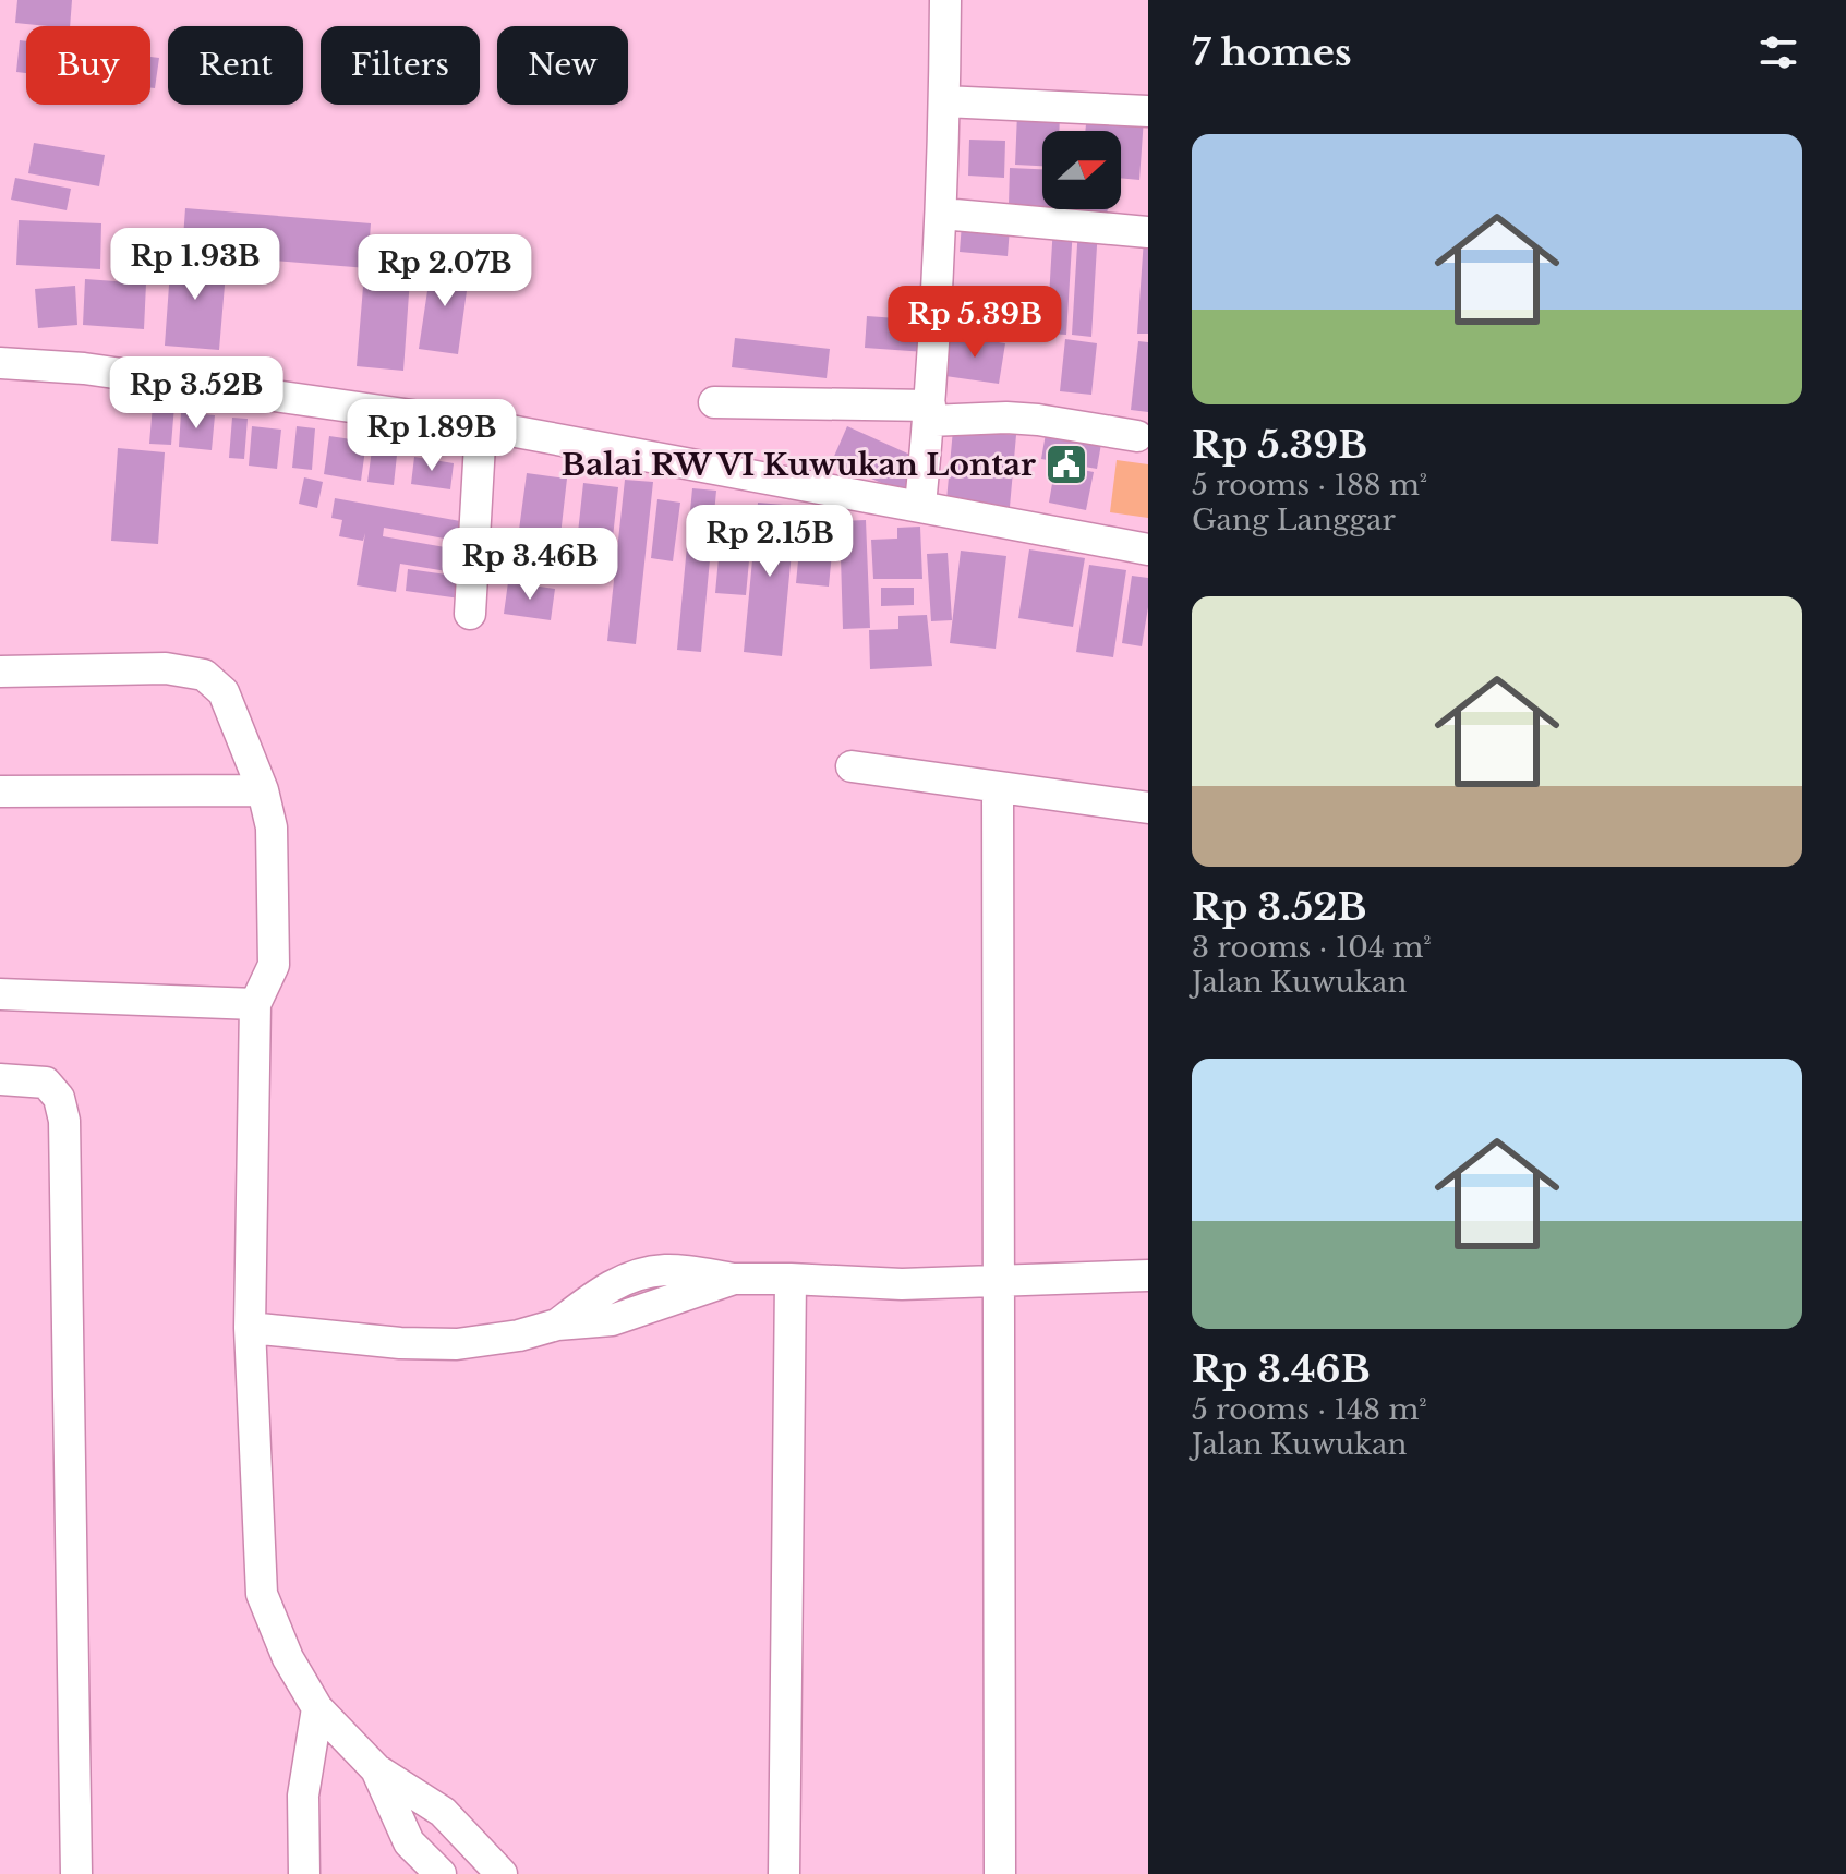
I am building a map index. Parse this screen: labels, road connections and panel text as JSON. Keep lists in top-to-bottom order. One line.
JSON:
{"places":{"public building":["Balai RW VI Kuwukan Lontar"]},"north":"right","page":{"heading":"7 homes","chip":["Buy","Rent","Filters","New"],"list":[{"name":"Rp 5.39B","note":"5 rooms · 188 m² · Gang Langgar"},{"name":"Rp 3.52B","note":"3 rooms · 104 m² · Jalan Kuwukan"},{"name":"Rp 3.46B","note":"5 rooms · 148 m² · Jalan Kuwukan"}],"price":["Rp 1.93B","Rp 2.07B","Rp 5.39B","Rp 3.52B","Rp 1.89B","Rp 2.15B","Rp 3.46B"]}}
